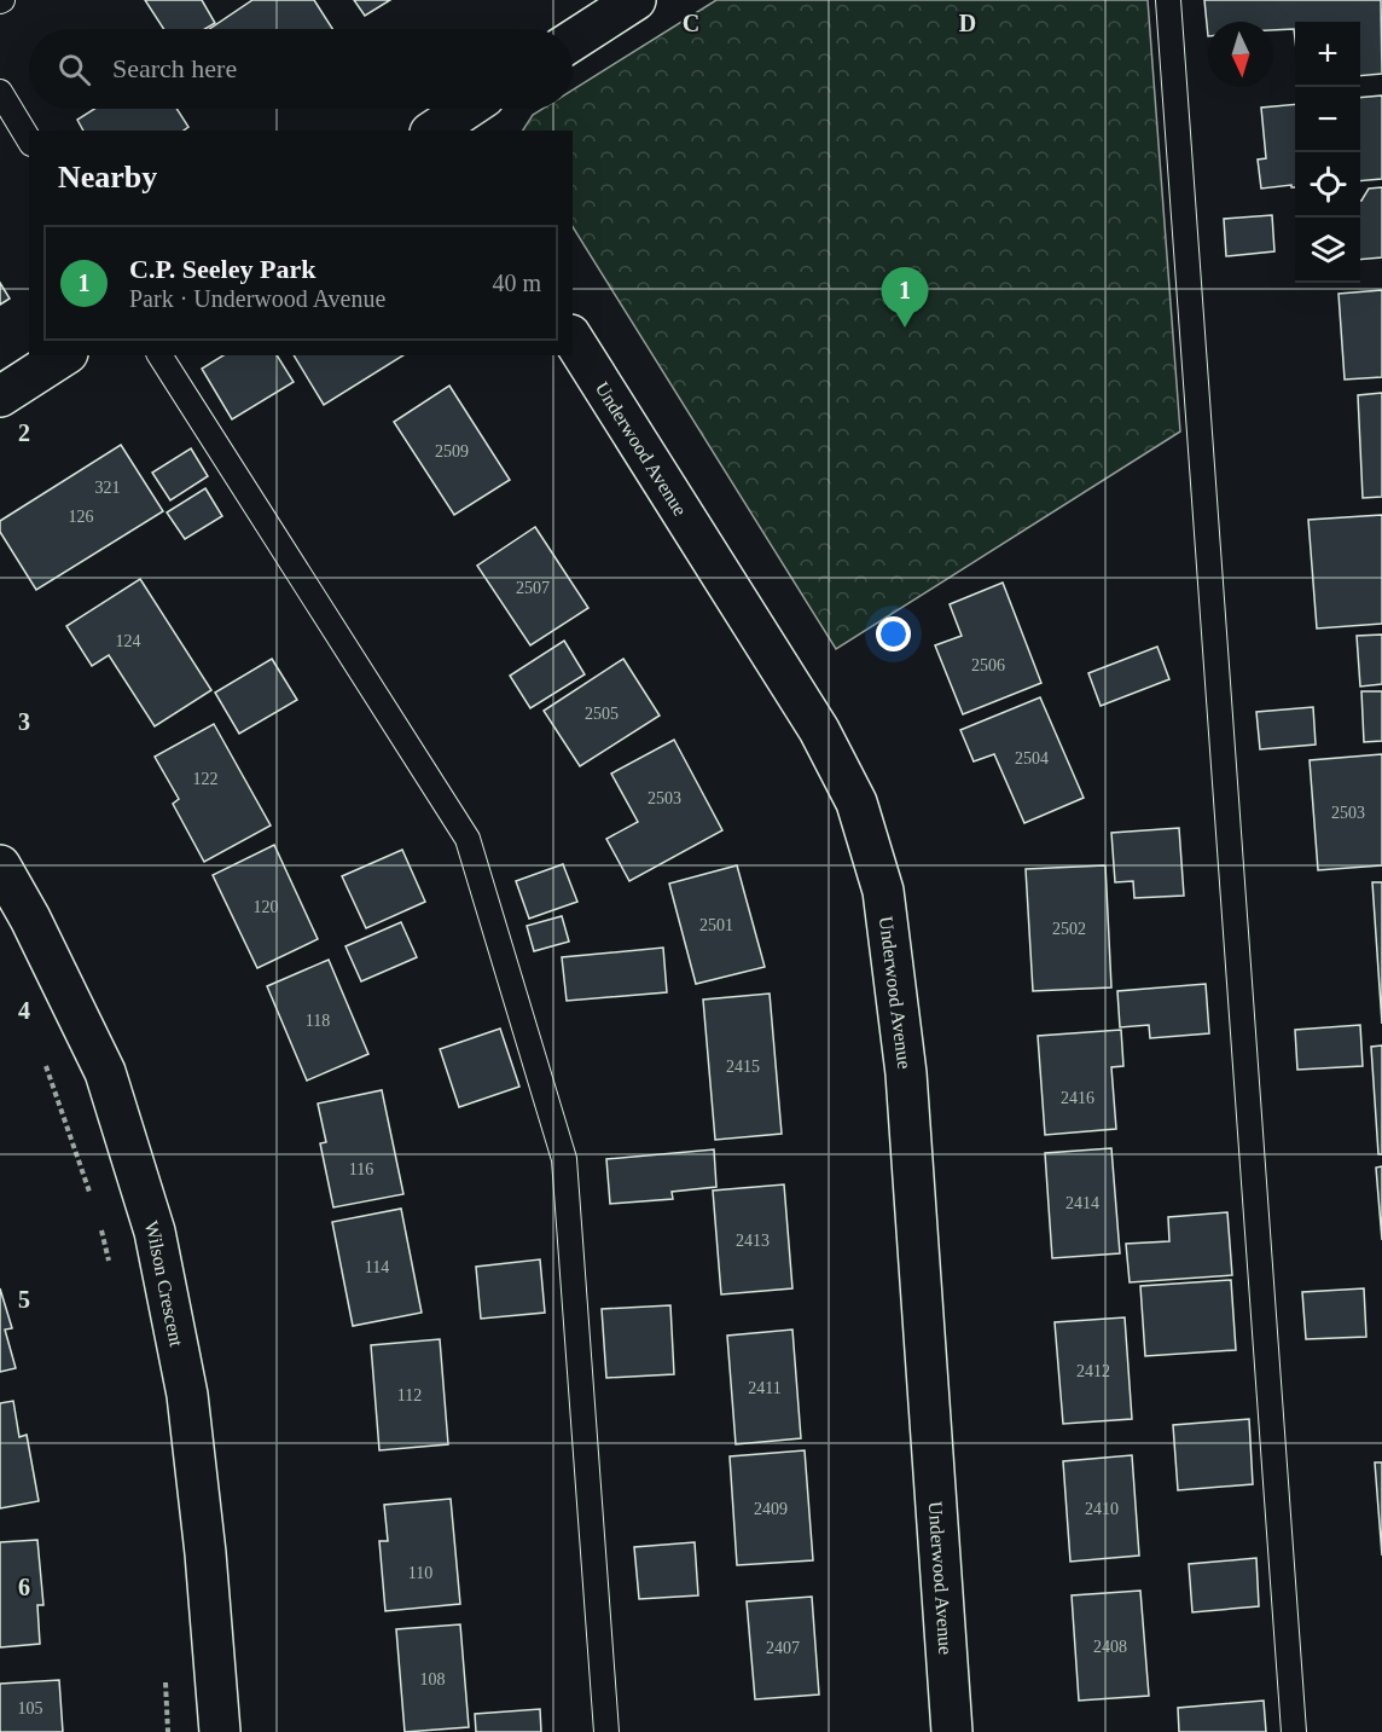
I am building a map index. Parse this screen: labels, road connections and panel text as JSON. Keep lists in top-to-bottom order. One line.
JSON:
{"streets":{"street":["Underwood Avenue","Wilson Crescent"]},"house_numbers":["2509","321","126","2507","124","2506","2505","2504","122","2503","2503","120","2501","2502","118","2415","2416","116","2414","2413","114","2412","2411","112","2409","2410","110","2408","2407","108","105"],"north":"bottom","page":{"map_buttons":["+","−"],"search":"Search here","heading":"Nearby","list":[{"mark":"1","name":"C.P. Seeley Park","note":"Park · Underwood Avenue","value":"40 m"}],"pins":"1"},"grid":{"columns":["C","D"],"rows":["2","3","4","5","6"]}}
